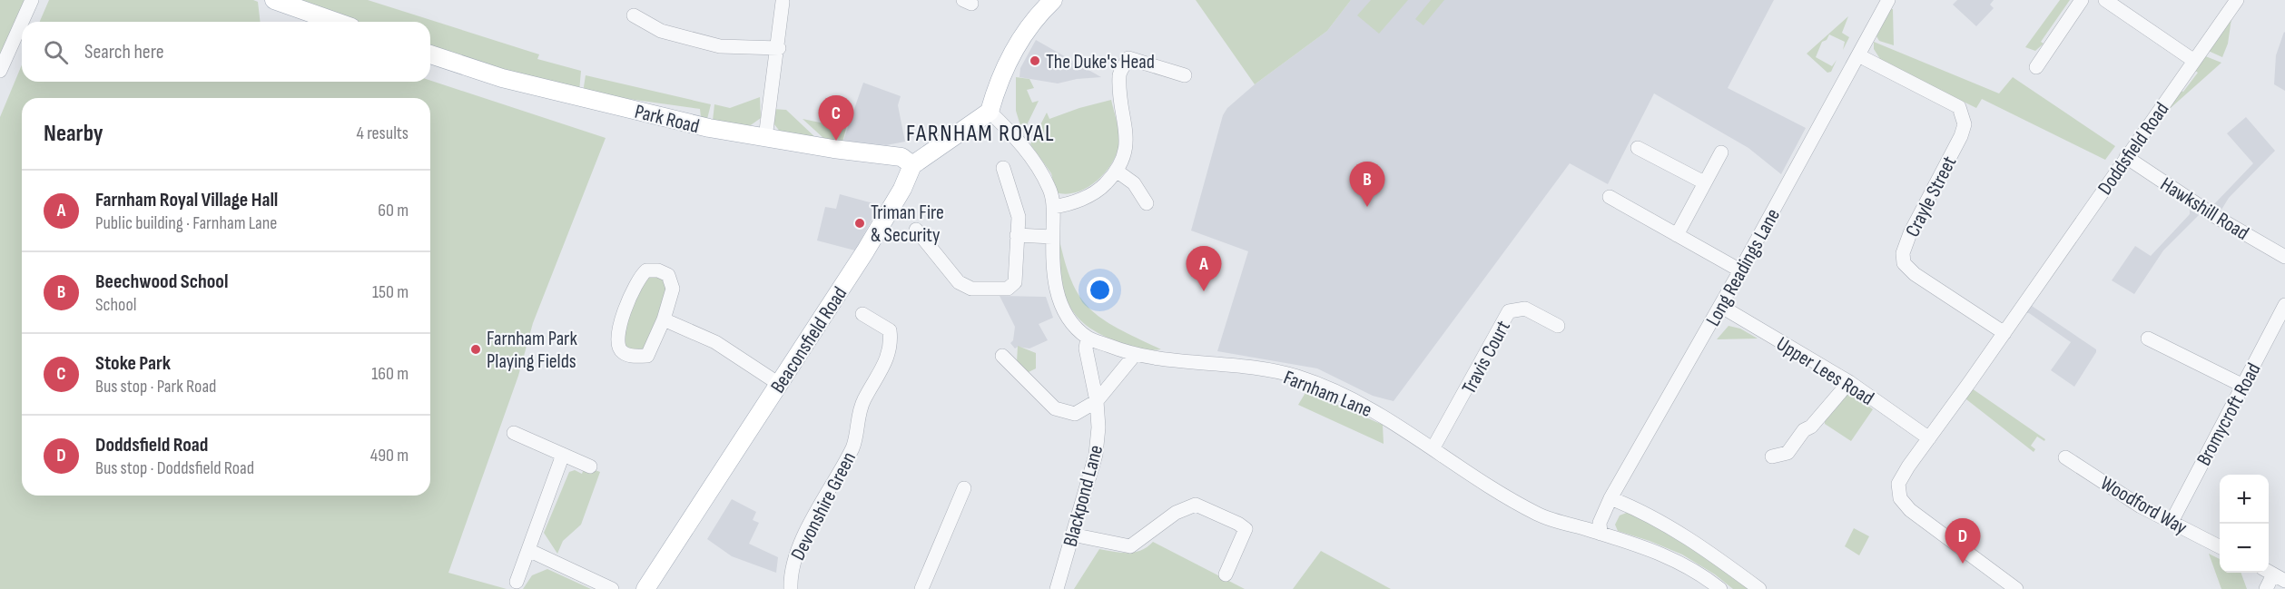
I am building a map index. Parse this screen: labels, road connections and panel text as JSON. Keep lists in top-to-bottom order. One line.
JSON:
{"streets":{"main road":["Park Road","Beaconsfield Road"],"street":["Doddsfield Road","Crayle Street","Hawkshill Road","Long Readings Lane","Travis Court","Upper Lees Road","Farnham Lane","Bromycroft Road","Blackpond Lane","Woodford Way","Devonshire Green"]},"crossings":[["Park Road","Beaconsfield Road"],["Doddsfield Road","Crayle Street"],["Doddsfield Road","Hawkshill Road"],["Doddsfield Road","Upper Lees Road"],["Crayle Street","Long Readings Lane"],["Long Readings Lane","Upper Lees Road"],["Long Readings Lane","Farnham Lane"],["Travis Court","Farnham Lane"],["Farnham Lane","Blackpond Lane"],["Bromycroft Road","Woodford Way"]],"districts":["FARNHAM ROYAL"],"places":["The Duke's Head","Triman Fire & Security","Farnham Park Playing Fields"],"page":{"search":"Search here","pins":["C","B","A","D"],"heading":["Nearby","4 results"],"list":[{"mark":"A","name":"Farnham Royal Village Hall","note":"Public building · Farnham Lane","value":"60 m"},{"mark":"B","name":"Beechwood School","note":"School","value":"150 m"},{"mark":"C","name":"Stoke Park","note":"Bus stop · Park Road","value":"160 m"},{"mark":"D","name":"Doddsfield Road","note":"Bus stop · Doddsfield Road","value":"490 m"}],"map_buttons":["+","−"]}}
